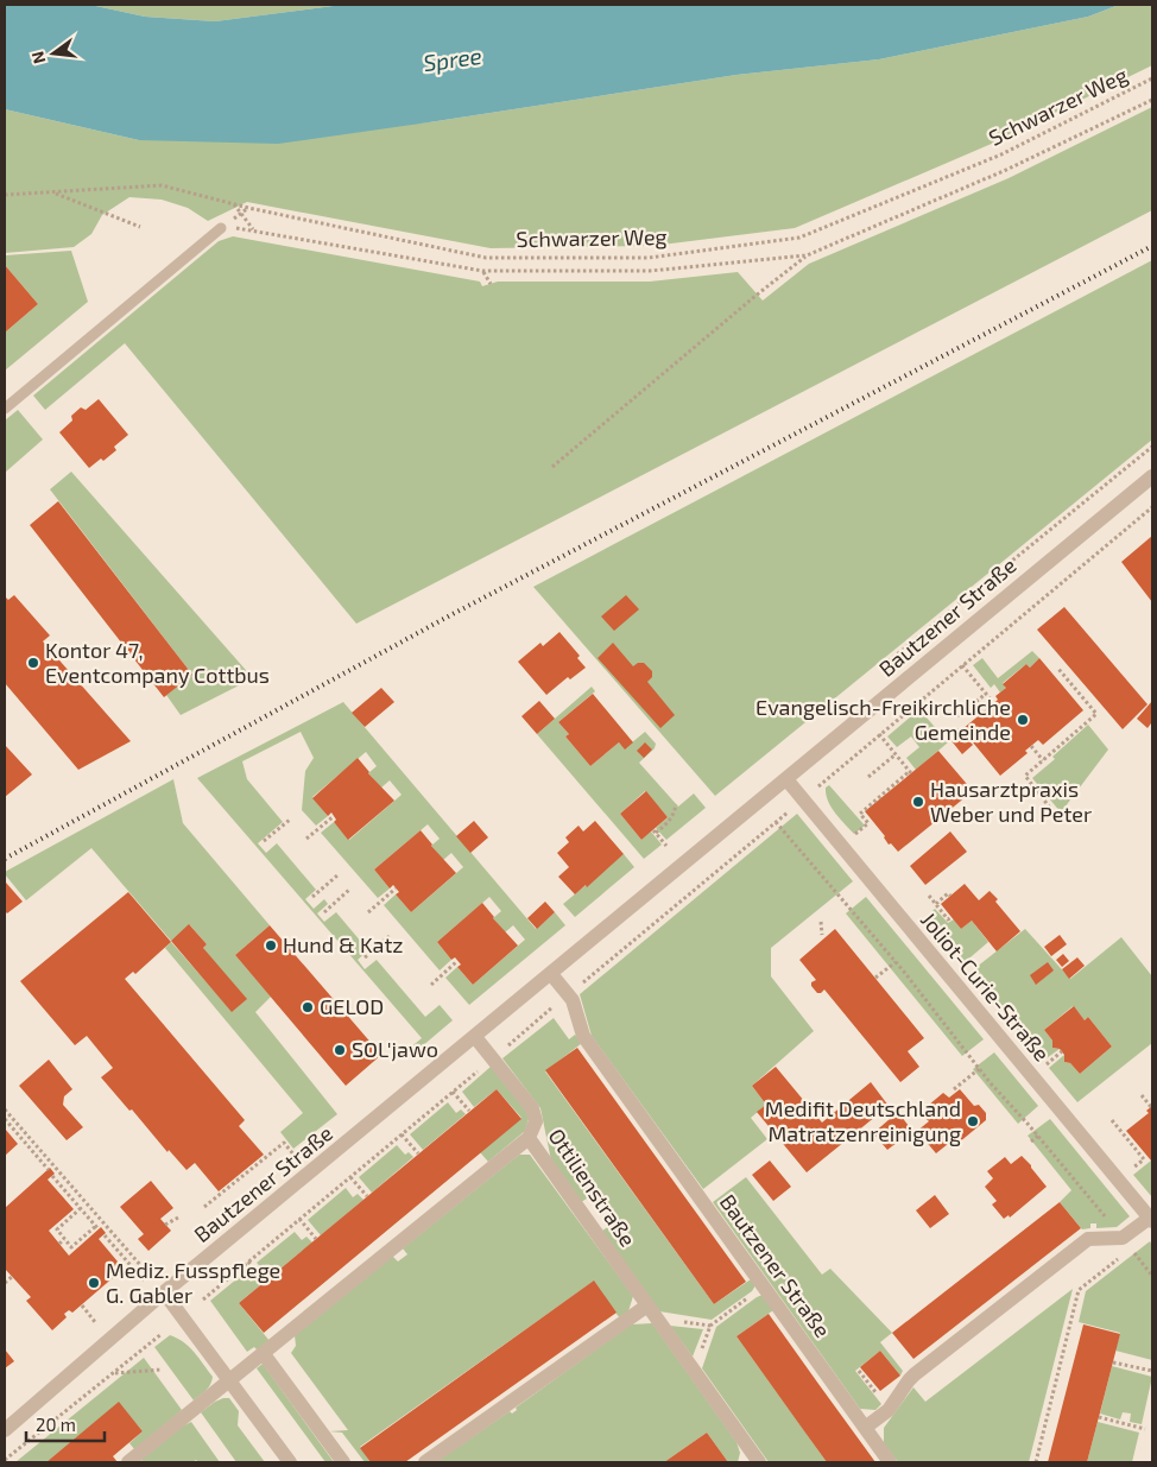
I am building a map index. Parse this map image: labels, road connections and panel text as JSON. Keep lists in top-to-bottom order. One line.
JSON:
{"streets":{"street":["Bautzener Straße","Joliot-Curie-Straße","Ottilienstraße"],"path":["Schwarzer Weg"]},"crossings":[["Bautzener Straße","Joliot-Curie-Straße"],["Bautzener Straße","Ottilienstraße"]],"water":["Spree"],"places":["Kontor 47, Eventcompany Cottbus","Evangelisch-Freikirchliche Gemeinde","Hausarztpraxis Weber und Peter","Hund & Katz","GELOD","SOL'jawo","Medifit Deutschland Matratzenreinigung","Mediz. Fusspflege G. Gabler"],"scale_bar":"20 m","north":"left"}
